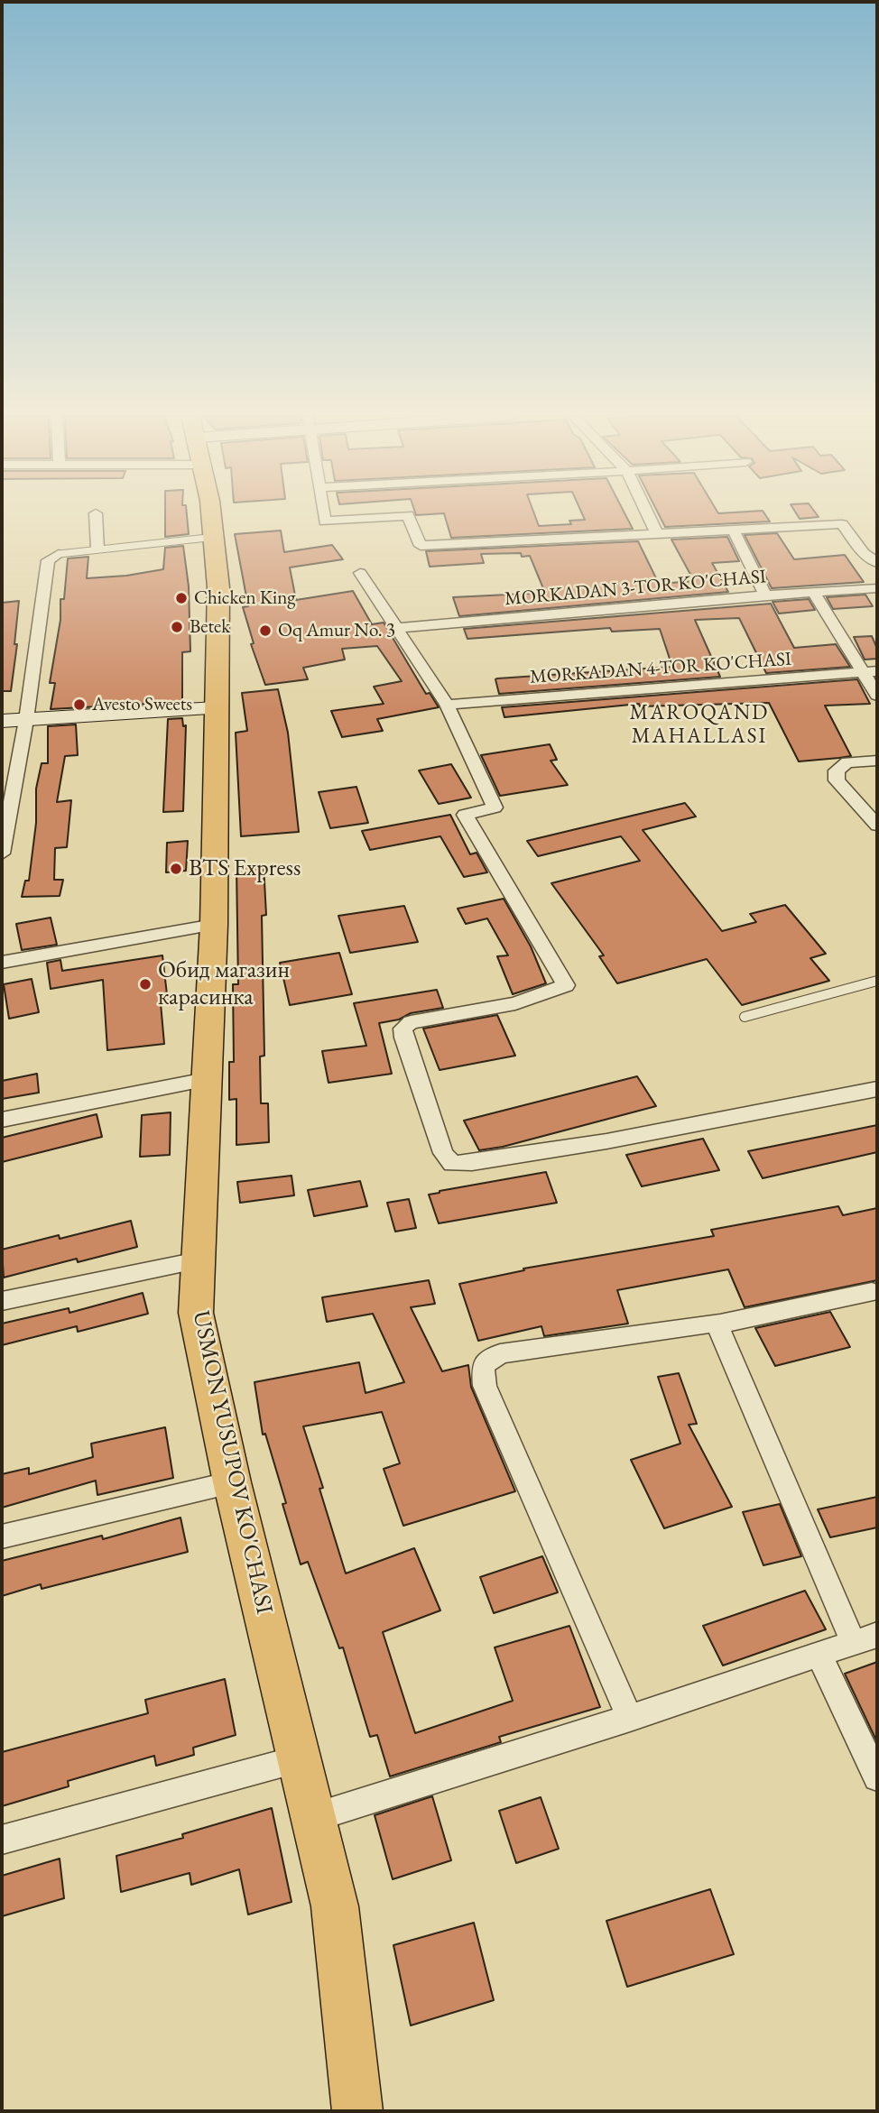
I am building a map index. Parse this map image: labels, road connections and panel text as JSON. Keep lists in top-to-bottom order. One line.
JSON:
{"streets":{"main road":["USMON YUSUPOV KO'CHASI"],"street":["MORKADAN 3-TOR KO'CHASI","MORKADAN 4-TOR KO'CHASI"]},"districts":["MAROQAND MAHALLASI"],"places":["Chicken King","Betek","Oq Amur No. 3","Avesto Sweets","BTS Express","Обид магазин карасинка"]}
